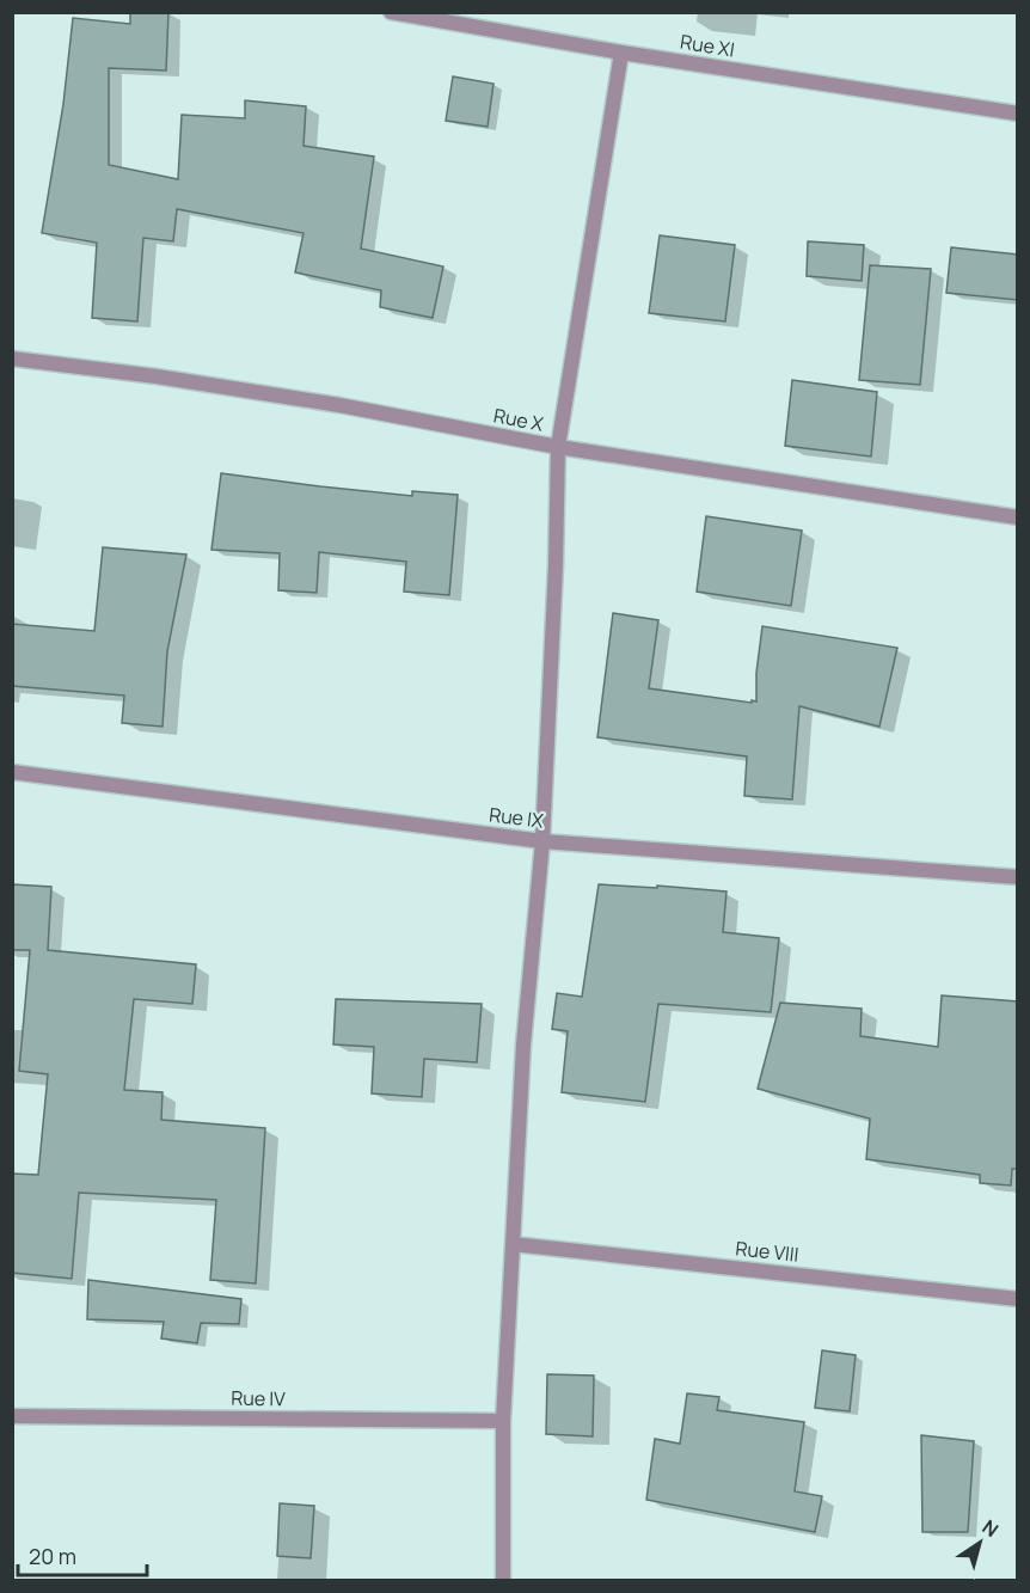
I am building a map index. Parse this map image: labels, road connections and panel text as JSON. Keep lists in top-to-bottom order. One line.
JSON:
{"streets":{"street":["Rue XI","Rue X","Rue IX","Rue VIII","Rue IV"]},"scale_bar":"20 m","north":"top right"}
